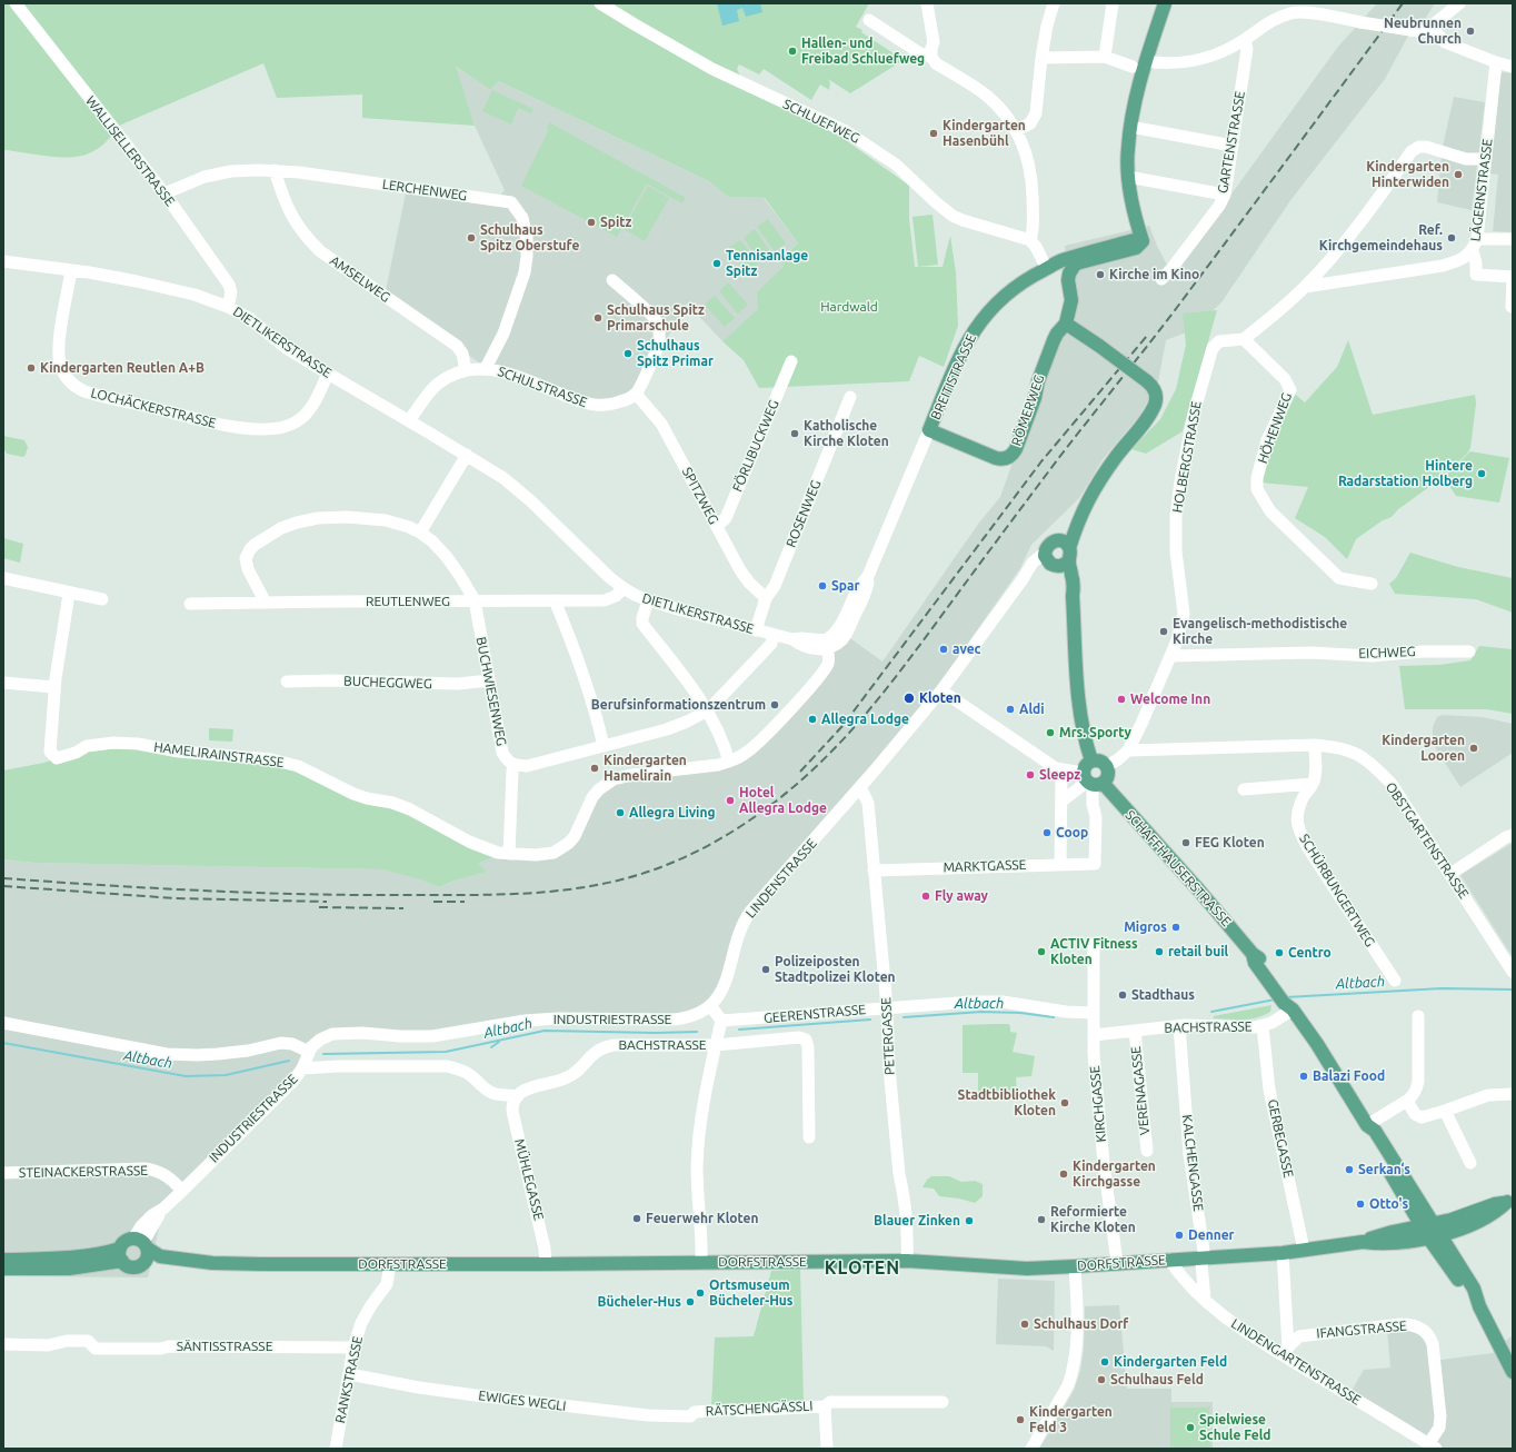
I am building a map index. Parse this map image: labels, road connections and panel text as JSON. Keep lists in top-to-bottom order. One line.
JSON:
{"streets":{"main road":["BREITISTRASSE","RÖMERWEG","SCHAFFHAUSERSTRASSE","DORFSTRASSE"],"street":["SCHLUEFWEG","GARTENSTRASSE","WALLISELLERSTRASSE","LERCHENWEG","LÄGERNSTRASSE","AMSELWEG","DIETLIKERSTRASSE","SCHULSTRASSE","LOCHÄCKERSTRASSE","HÖHENWEG","FÖRLIBUCKWEG","HOLBERGSTRASSE","SPITZWEG","ROSENWEG","REUTLENWEG","EICHWEG","BUCHEGGWEG","BUCHWIESENWEG","HAMELIRAINSTRASSE","OBSTGARTENSTRASSE","MARKTGASSE","LINDENSTRASSE","SCHÜRBUNGERTWEG","GEERENSTRASSE","INDUSTRIESTRASSE","BACHSTRASSE","PETERGASSE","VERENAGASSE","KIRCHGASSE","GERBEGASSE","KALCHENGASSE","STEINACKERSTRASSE","MÜHLEGASSE","IFANGSTRASSE","SÄNTISSTRASSE","LINDENGARTENSTRASSE","RANKSTRASSE","EWIGES WEGLI","RÄTSCHENGÄSSLI"]},"crossings":[["WALLISELLERSTRASSE","LERCHENWEG"],["WALLISELLERSTRASSE","DIETLIKERSTRASSE"],["LERCHENWEG","AMSELWEG"],["LERCHENWEG","SCHULSTRASSE"],["AMSELWEG","SCHULSTRASSE"],["DIETLIKERSTRASSE","BREITISTRASSE"],["DIETLIKERSTRASSE","SCHULSTRASSE"],["DIETLIKERSTRASSE","LOCHÄCKERSTRASSE"],["DIETLIKERSTRASSE","ROSENWEG"],["DIETLIKERSTRASSE","REUTLENWEG"],["DIETLIKERSTRASSE","HAMELIRAINSTRASSE"],["BREITISTRASSE","RÖMERWEG"],["BREITISTRASSE","HAMELIRAINSTRASSE"],["SCHULSTRASSE","SPITZWEG"],["HÖHENWEG","HOLBERGSTRASSE"],["FÖRLIBUCKWEG","SPITZWEG"],["HOLBERGSTRASSE","EICHWEG"],["HOLBERGSTRASSE","OBSTGARTENSTRASSE"],["HOLBERGSTRASSE","MARKTGASSE"],["HOLBERGSTRASSE","SCHAFFHAUSERSTRASSE"],["SPITZWEG","ROSENWEG"],["REUTLENWEG","BUCHWIESENWEG"],["BUCHEGGWEG","BUCHWIESENWEG"],["OBSTGARTENSTRASSE","SCHÜRBUNGERTWEG"],["MARKTGASSE","SCHAFFHAUSERSTRASSE"],["MARKTGASSE","PETERGASSE"],["SCHAFFHAUSERSTRASSE","BACHSTRASSE"],["SCHAFFHAUSERSTRASSE","DORFSTRASSE"],["LINDENSTRASSE","INDUSTRIESTRASSE"],["LINDENSTRASSE","PETERGASSE"],["GEERENSTRASSE","PETERGASSE"],["GEERENSTRASSE","KIRCHGASSE"],["INDUSTRIESTRASSE","STEINACKERSTRASSE"],["INDUSTRIESTRASSE","DORFSTRASSE"],["BACHSTRASSE","VERENAGASSE"],["BACHSTRASSE","KIRCHGASSE"],["BACHSTRASSE","GERBEGASSE"],["BACHSTRASSE","KALCHENGASSE"],["BACHSTRASSE","MÜHLEGASSE"],["PETERGASSE","DORFSTRASSE"],["KIRCHGASSE","DORFSTRASSE"],["GERBEGASSE","DORFSTRASSE"],["KALCHENGASSE","DORFSTRASSE"],["KALCHENGASSE","LINDENGARTENSTRASSE"],["MÜHLEGASSE","DORFSTRASSE"],["DORFSTRASSE","LINDENGARTENSTRASSE"],["DORFSTRASSE","RANKSTRASSE"],["IFANGSTRASSE","LINDENGARTENSTRASSE"],["SÄNTISSTRASSE","RANKSTRASSE"],["RANKSTRASSE","EWIGES WEGLI"],["EWIGES WEGLI","RÄTSCHENGÄSSLI"]],"districts":["KLOTEN"],"water":["Altbach"],"parks":["Hardwald"],"places":["Neubrunnen Church","Hallen- und Freibad Schluefweg","Kindergarten Hasenbühl","Kindergarten Hinterwiden","Spitz","Schulhaus Spitz Oberstufe","Ref. Kirchgemeindehaus","Tennisanlage Spitz","Kirche im Kino","Schulhaus Spitz Primarschule","Schulhaus Spitz Primar","Kindergarten Reutlen A+B","Katholische Kirche Kloten","Hintere Radarstation Holberg","Spar","Evangelisch-methodistische Kirche","avec","Kloten","Welcome Inn","Berufsinformationszentrum","Aldi","Allegra Lodge","Mrs. Sporty","Kindergarten Looren","Kindergarten Hamelirain","Sleepz","Hotel Allegra Lodge","Allegra Living","Coop","FEG Kloten","Fly away","Migros","ACTIV Fitness Kloten","retail buil","Centro","Polizeiposten Stadtpolizei Kloten","Stadthaus","Balazi Food","Stadtbibliothek Kloten","Serkan‘s","Kindergarten Kirchgasse","Otto's","Feuerwehr Kloten","Reformierte Kirche Kloten","Blauer Zinken","Denner","Ortsmuseum Bücheler-Hus","Bücheler-Hus","Schulhaus Dorf","Kindergarten Feld","Schulhaus Feld","Kindergarten Feld 3","Spielwiese Schule Feld"]}
